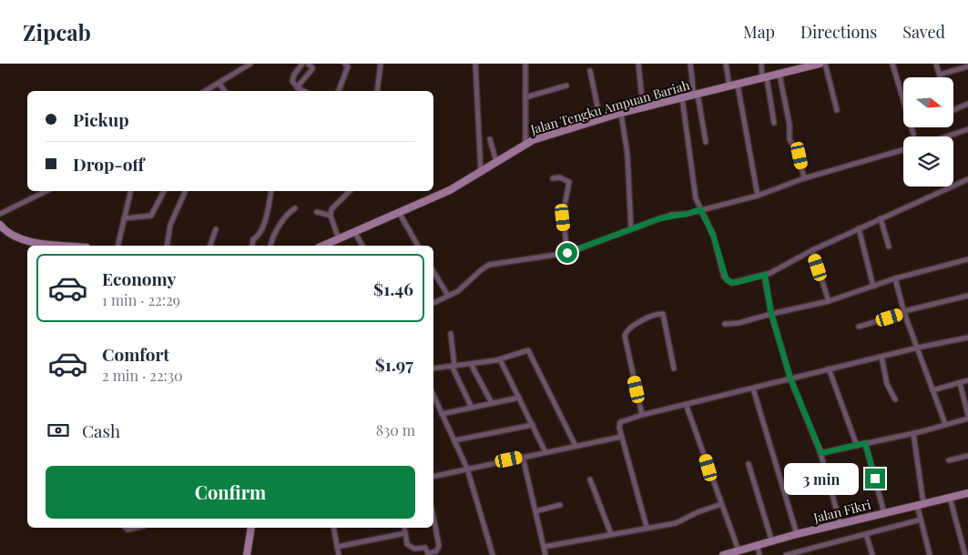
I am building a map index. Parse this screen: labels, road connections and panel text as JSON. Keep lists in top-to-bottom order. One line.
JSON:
{"streets":{"main road":["Jalan Tengku Ampuan Bariah","Jalan Fikri"]},"north":"right","page":{"header":"Zipcab","nav":["Map","Directions","Saved"],"banner":["Pickup","Drop-off"],"list":[{"name":"Economy","note":"1 min · 22:29","value":"$1.46"},{"name":"Comfort","note":"2 min · 22:30","value":"$1.97"}],"pay":["Cash","830 m"],"buttons":"Confirm","bubble":"3 min"}}
